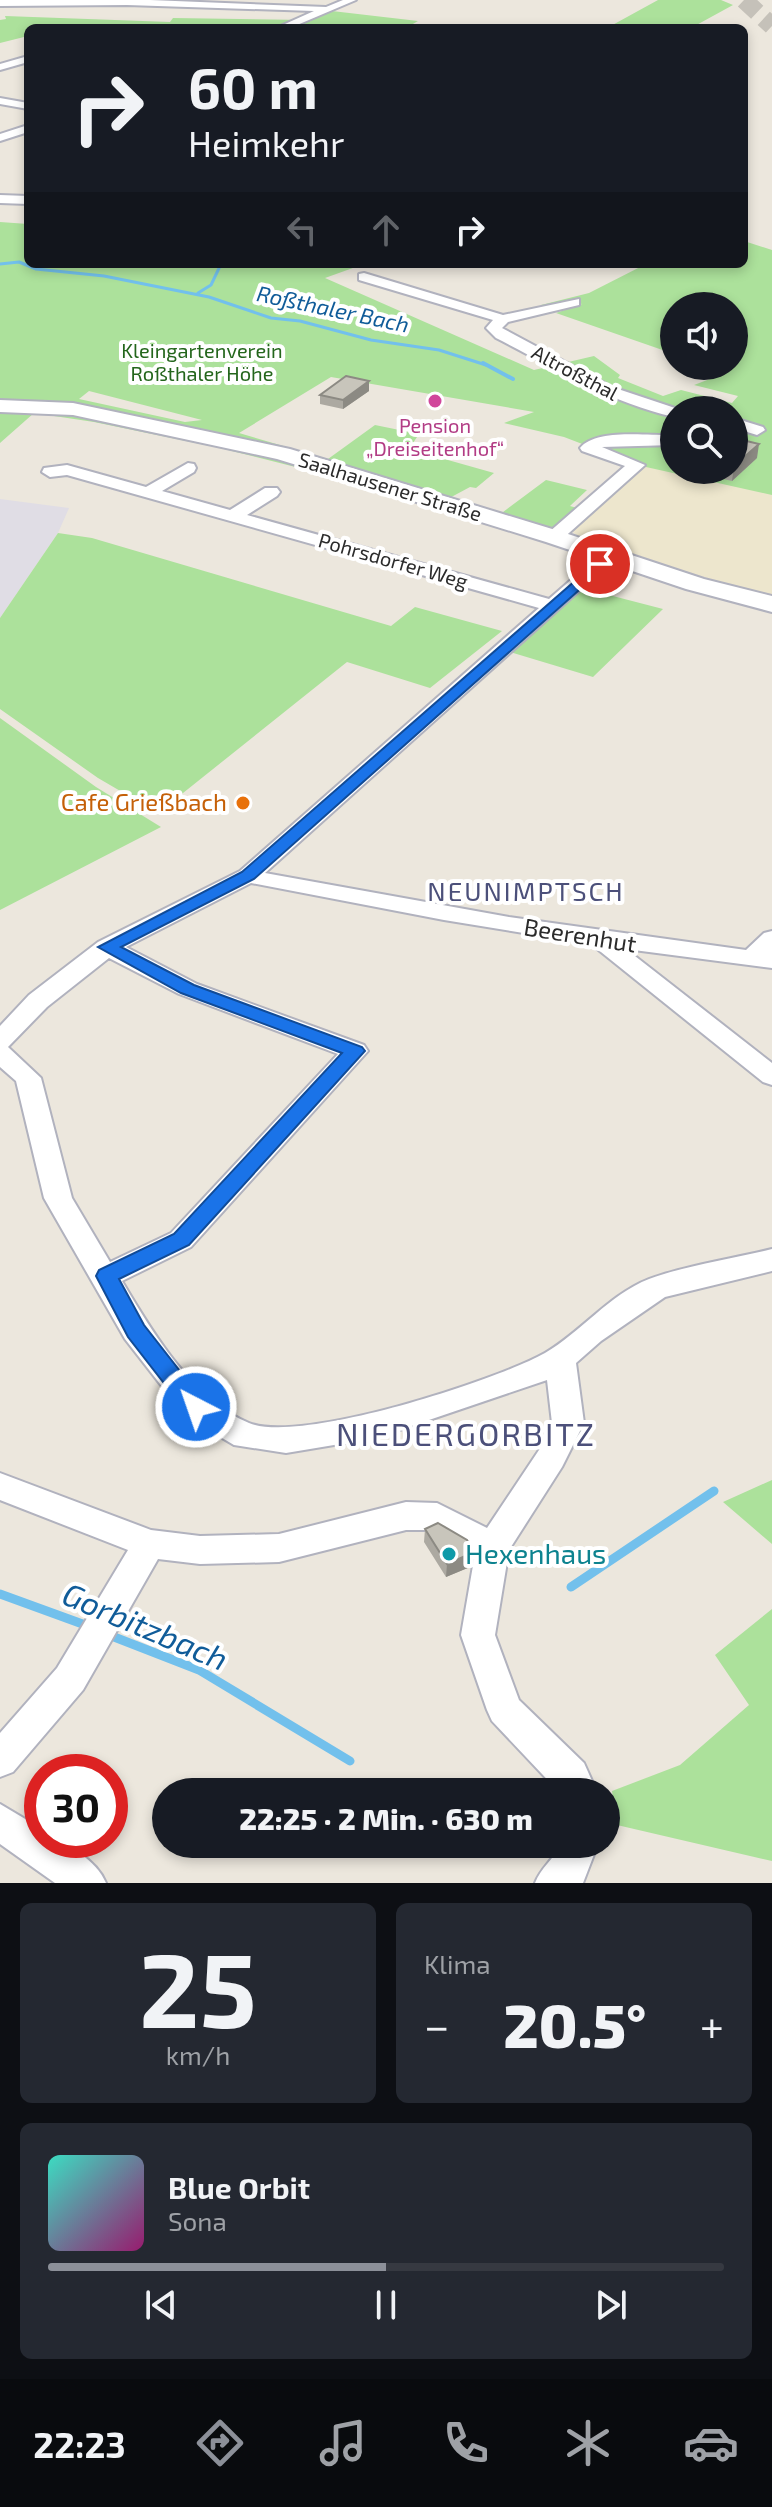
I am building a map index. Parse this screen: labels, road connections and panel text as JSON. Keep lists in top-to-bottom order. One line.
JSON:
{"streets":{"street":["Altroßthal","Saalhausener Straße","Pohrsdorfer Weg","Beerenhut"]},"crossings":[["Altroßthal","Saalhausener Straße"]],"districts":["NEUNIMPTSCH","NIEDERGORBITZ"],"water":["Roßthaler Bach","Gorbitzbach"],"parks":["Kleingartenverein Roßthaler Höhe"],"places":["Pension „Dreiseitenhof“","Cafe Grießbach","Hexenhaus"],"page":{"turn":["60 m","Heimkehr"],"limit":"30","trip":"22:25 · 2 Min. · 630 m","tile":[["25","km/h"],"Klima"],"heat":["−","20.5°","+"],"song":["Blue Orbit","Sona"],"tabs":"22:23"}}
